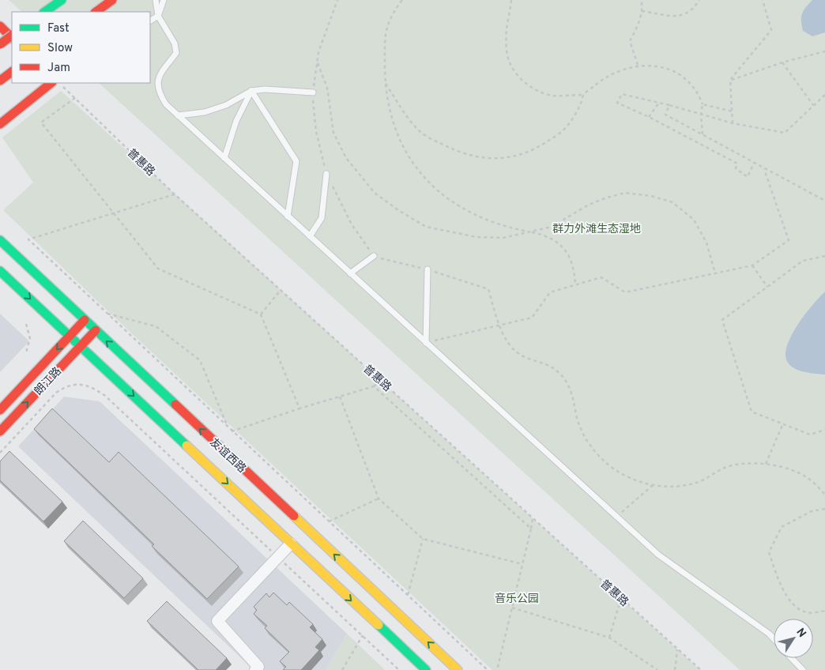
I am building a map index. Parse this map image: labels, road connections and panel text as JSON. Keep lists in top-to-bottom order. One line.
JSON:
{"streets":{"main road":["朗江路","友谊西路"],"path":["普惠路"]},"crossings":[["朗江路","友谊西路"]],"parks":["群力外滩生态湿地","音乐公园"],"legend":["Fast","Slow","Jam"],"north":"top right"}
